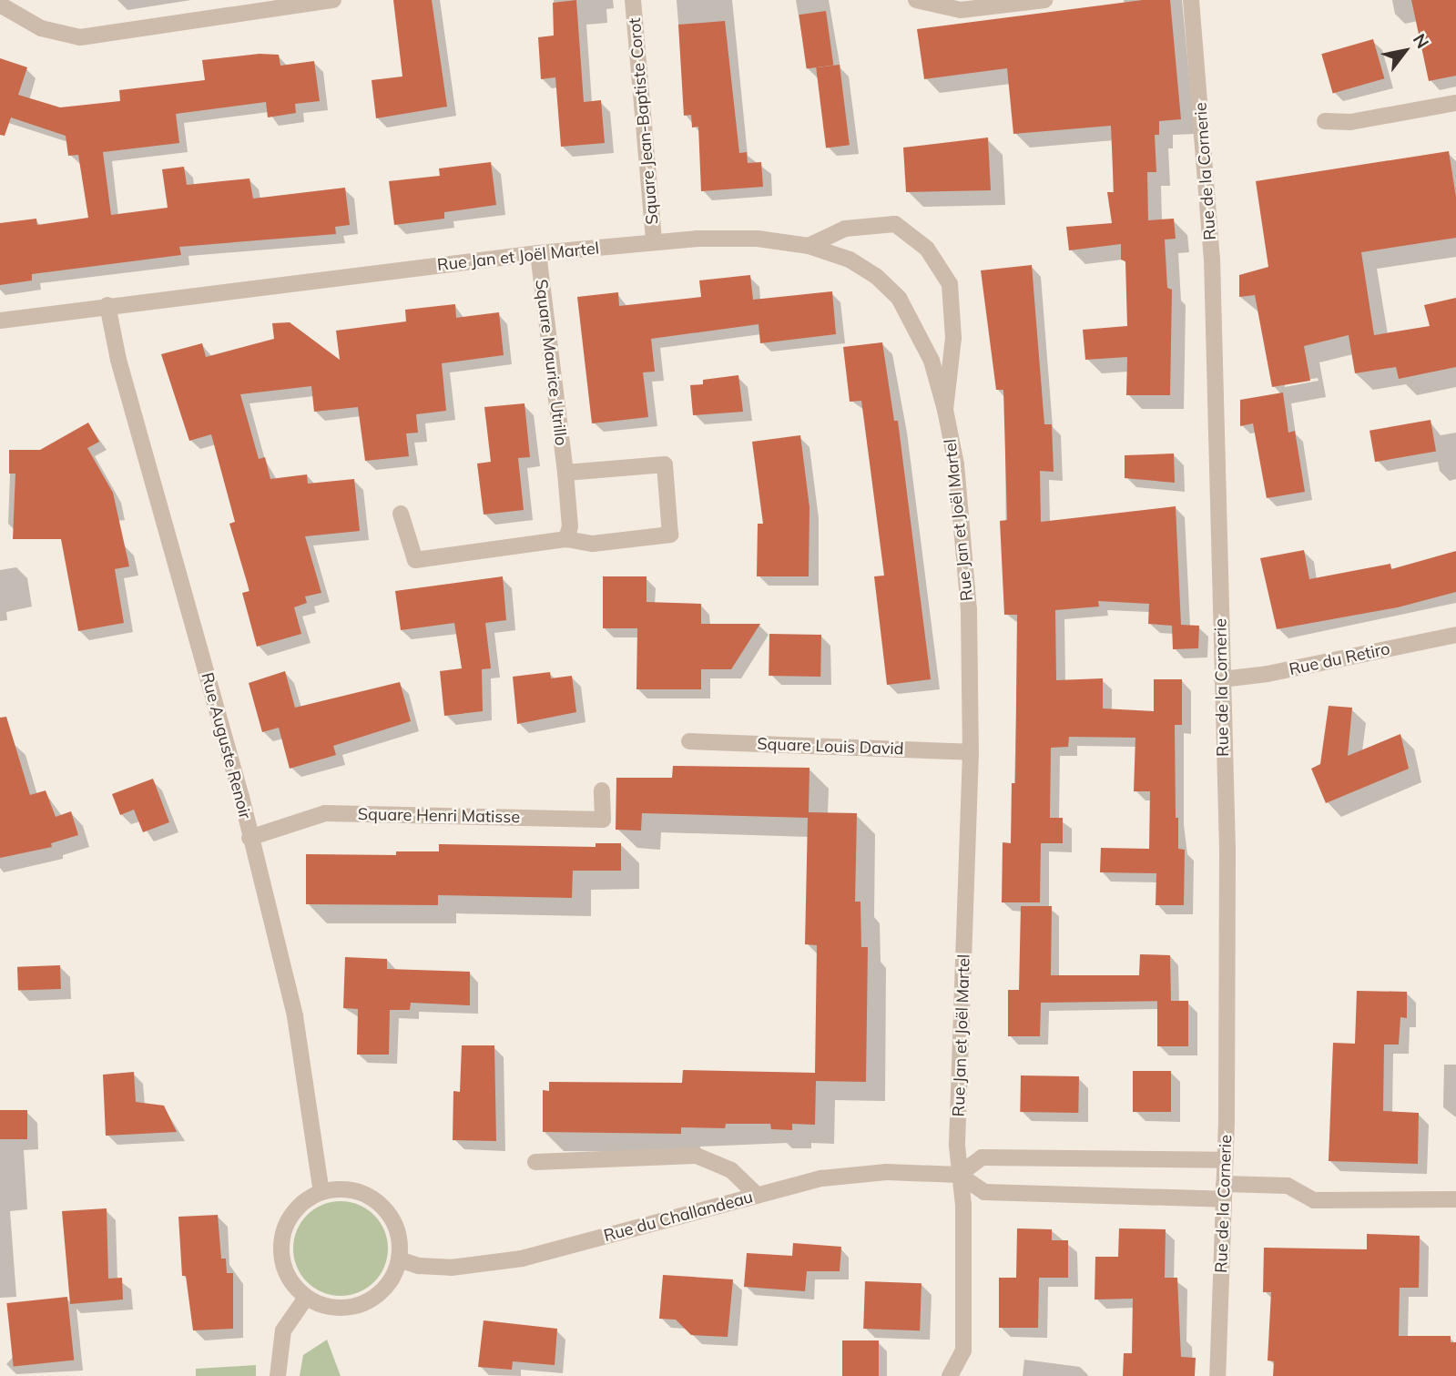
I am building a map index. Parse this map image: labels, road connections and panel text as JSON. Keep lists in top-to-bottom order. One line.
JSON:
{"streets":{"street":["Square Jean-Baptiste Corot","Rue de la Cornerie","Rue Jan et Joël Martel","Square Maurice Utrillo","Rue du Retiro","Rue Auguste Renoir","Square Louis David","Square Henri Matisse","Rue du Challandeau"]},"crossings":[["Square Jean-Baptiste Corot","Rue Jan et Joël Martel"],["Rue de la Cornerie","Rue du Retiro"],["Rue Jan et Joël Martel","Square Maurice Utrillo"],["Rue Jan et Joël Martel","Rue Auguste Renoir"],["Rue Jan et Joël Martel","Square Louis David"],["Rue Jan et Joël Martel","Rue du Challandeau"],["Rue Auguste Renoir","Square Henri Matisse"],["Rue Auguste Renoir","Rue du Challandeau"]],"north":"top right"}
